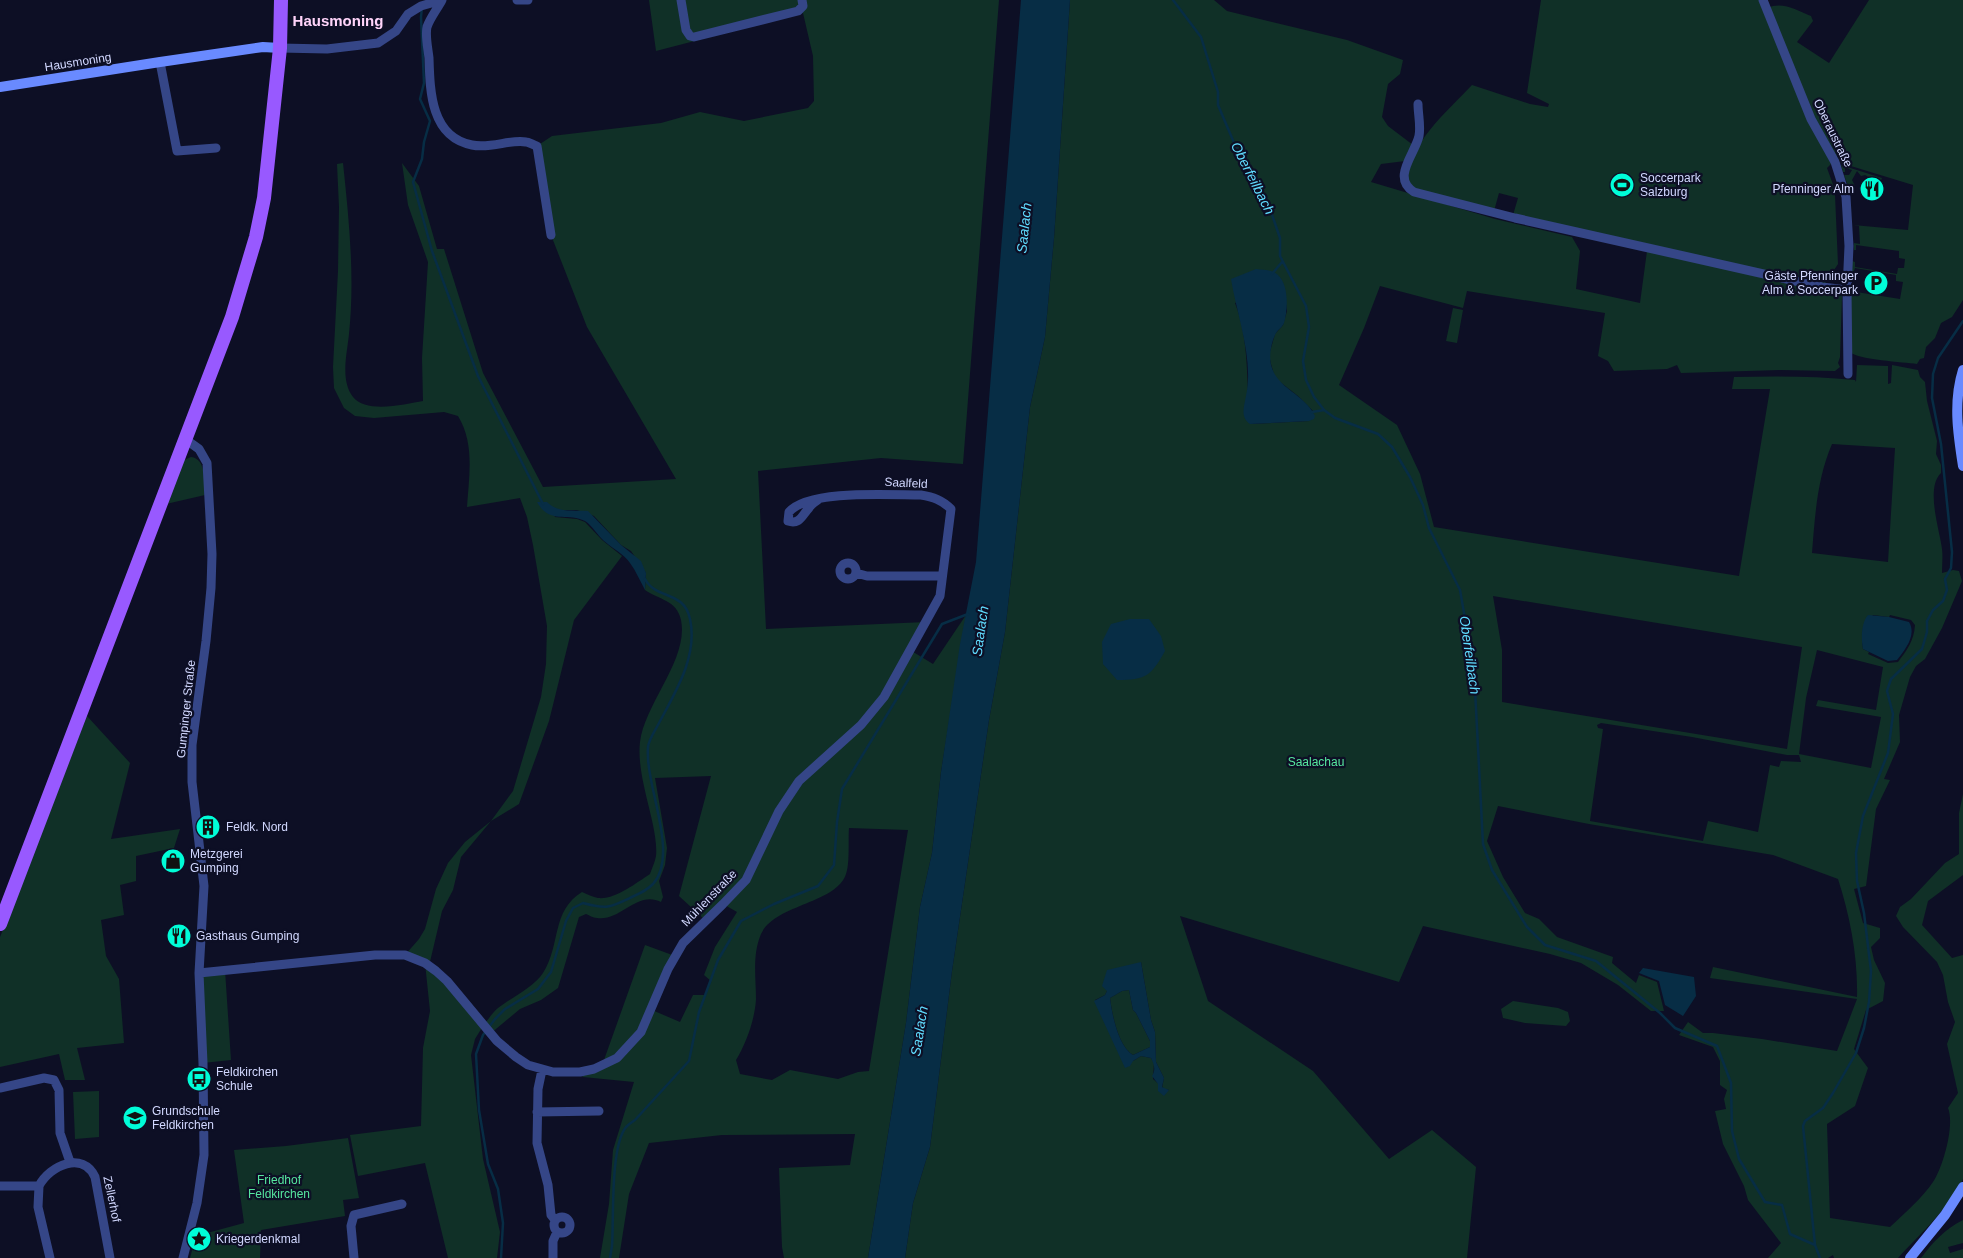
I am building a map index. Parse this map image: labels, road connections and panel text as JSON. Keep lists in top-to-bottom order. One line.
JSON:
{"streets":{"street":["Hausmoning","Oberaustraße","Saalfeld","Gumpinger Straße","Mühlenstraße","Zellerhof"]},"crossings":[["Saalfeld","Mühlenstraße"],["Gumpinger Straße","Mühlenstraße"]],"districts":["Hausmoning"],"water":["Oberfeilbach","Saalach"],"parks":["Saalachau","Friedhof Feldkirchen"],"places":{"sports":["Soccerpark Salzburg"],"restaurant":["Pfenninger Alm","Gasthaus Gumping"],"parking":["Gäste Pfenninger Alm & Soccerpark"],"building":["Feldk. Nord"],"shop":["Metzgerei Gumping"],"bus stop":["Feldkirchen Schule"],"school or university":["Grundschule Feldkirchen"],"place":["Kriegerdenkmal"]}}
